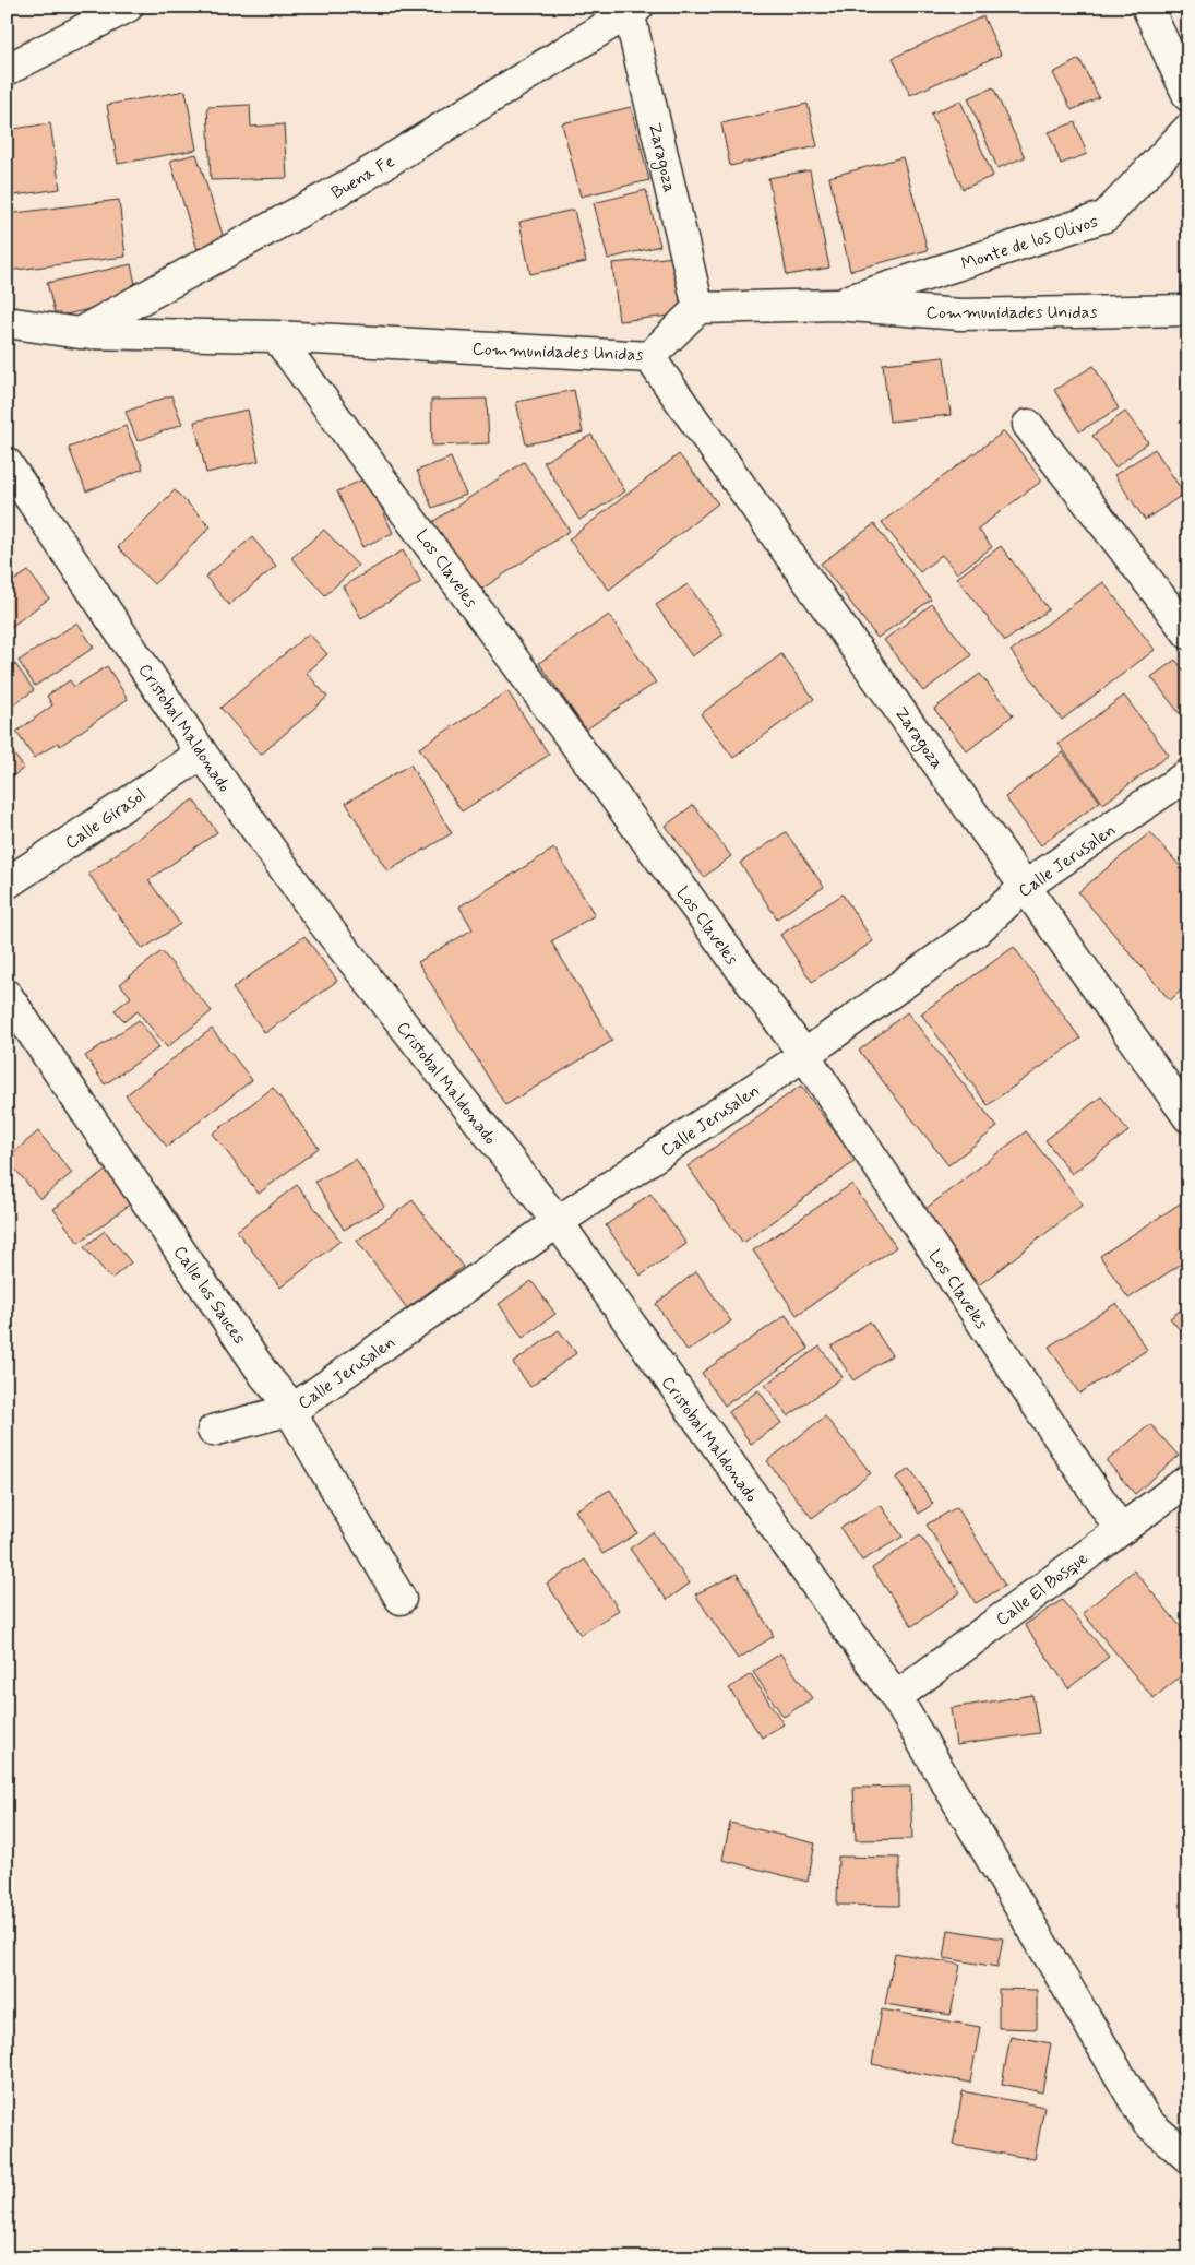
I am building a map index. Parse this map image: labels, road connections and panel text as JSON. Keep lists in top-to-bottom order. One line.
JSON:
{"streets":{"street":["Zaragoza","Buena Fe","Monte de los Olivos","Communidades Unidas","Los Claveles","Cristobal Maldonado","Calle Girasol","Calle Jerusalen","Calle los Sauces","Calle El Bosque"]},"crossings":[["Zaragoza","Buena Fe"],["Zaragoza","Communidades Unidas"],["Zaragoza","Calle Jerusalen"],["Buena Fe","Communidades Unidas"],["Monte de los Olivos","Communidades Unidas"],["Communidades Unidas","Los Claveles"],["Los Claveles","Calle Jerusalen"],["Los Claveles","Calle El Bosque"],["Cristobal Maldonado","Calle Girasol"],["Cristobal Maldonado","Calle Jerusalen"],["Cristobal Maldonado","Calle El Bosque"],["Calle Jerusalen","Calle los Sauces"]]}
